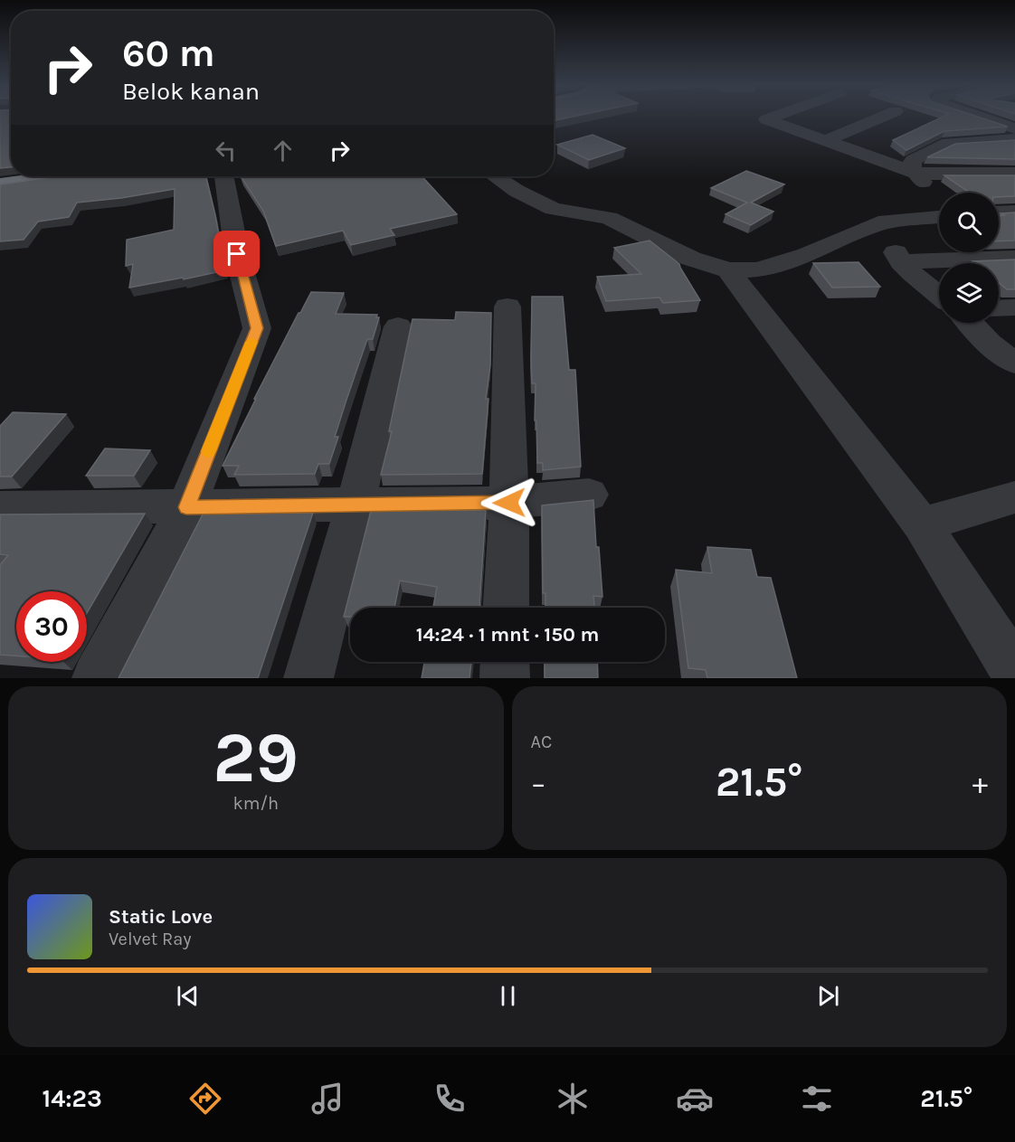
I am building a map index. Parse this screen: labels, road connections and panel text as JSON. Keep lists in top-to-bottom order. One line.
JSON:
{"page":{"turn":["60 m","Belok kanan"],"limit":"30","trip":"14:24 · 1 mnt · 150 m","tile":[["29","km/h"],"AC"],"heat":["−","21.5°","+"],"song":["Static Love","Velvet Ray"],"tabs":["14:23","21.5°"]}}
